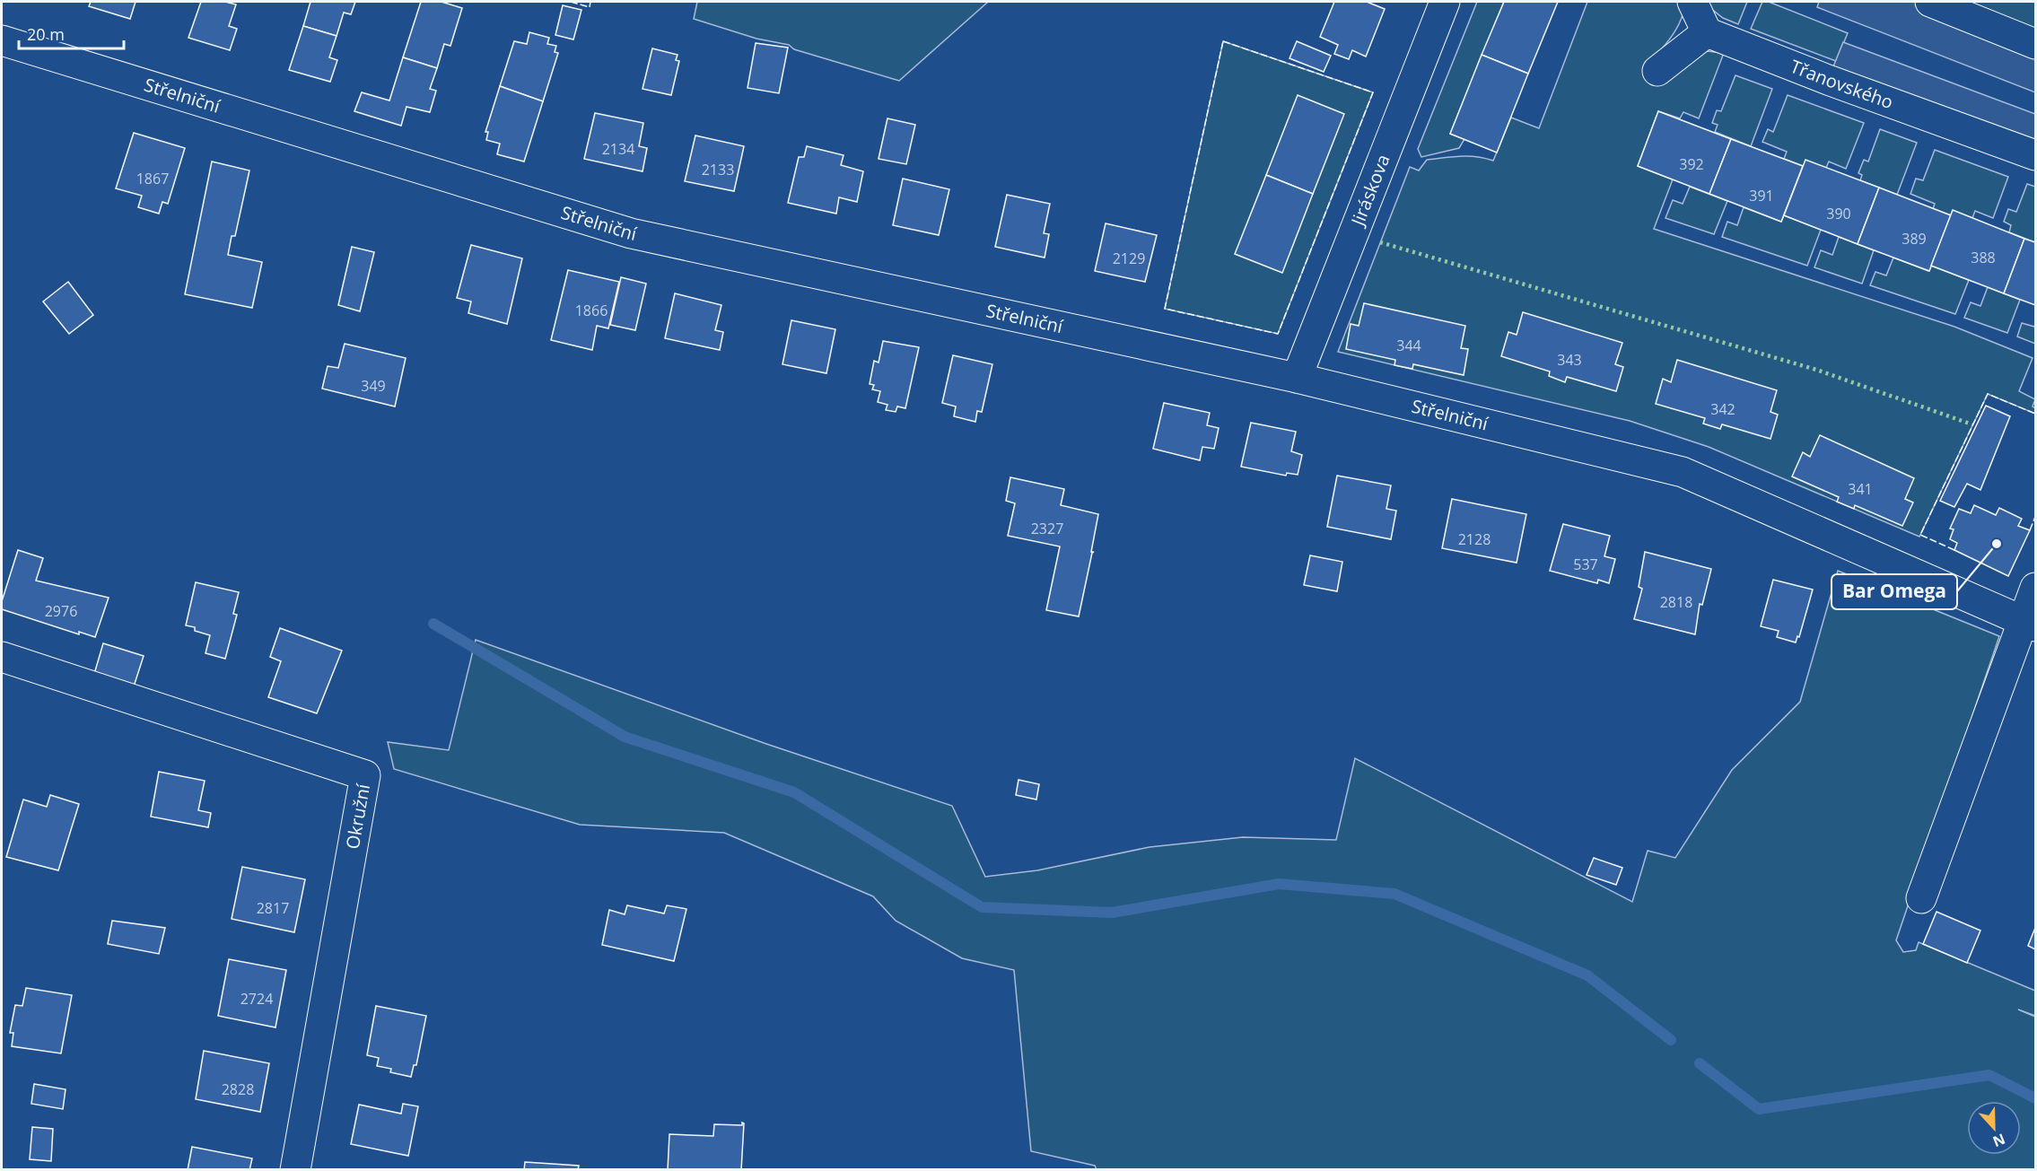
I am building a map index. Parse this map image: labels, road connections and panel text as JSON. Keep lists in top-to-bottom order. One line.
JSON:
{"streets":{"street":["Třanovského","Střelniční","Jiráskova","Okružní"]},"crossings":[["Střelniční","Jiráskova"]],"places":["Bar Omega"],"house_numbers":["2134","392","2133","1867","391","390","389","388","2129","1866","344","343","349","342","341","2327","2128","537","2818","2976","2817","2724","2828"],"scale_bar":"20 m","north":"bottom"}
